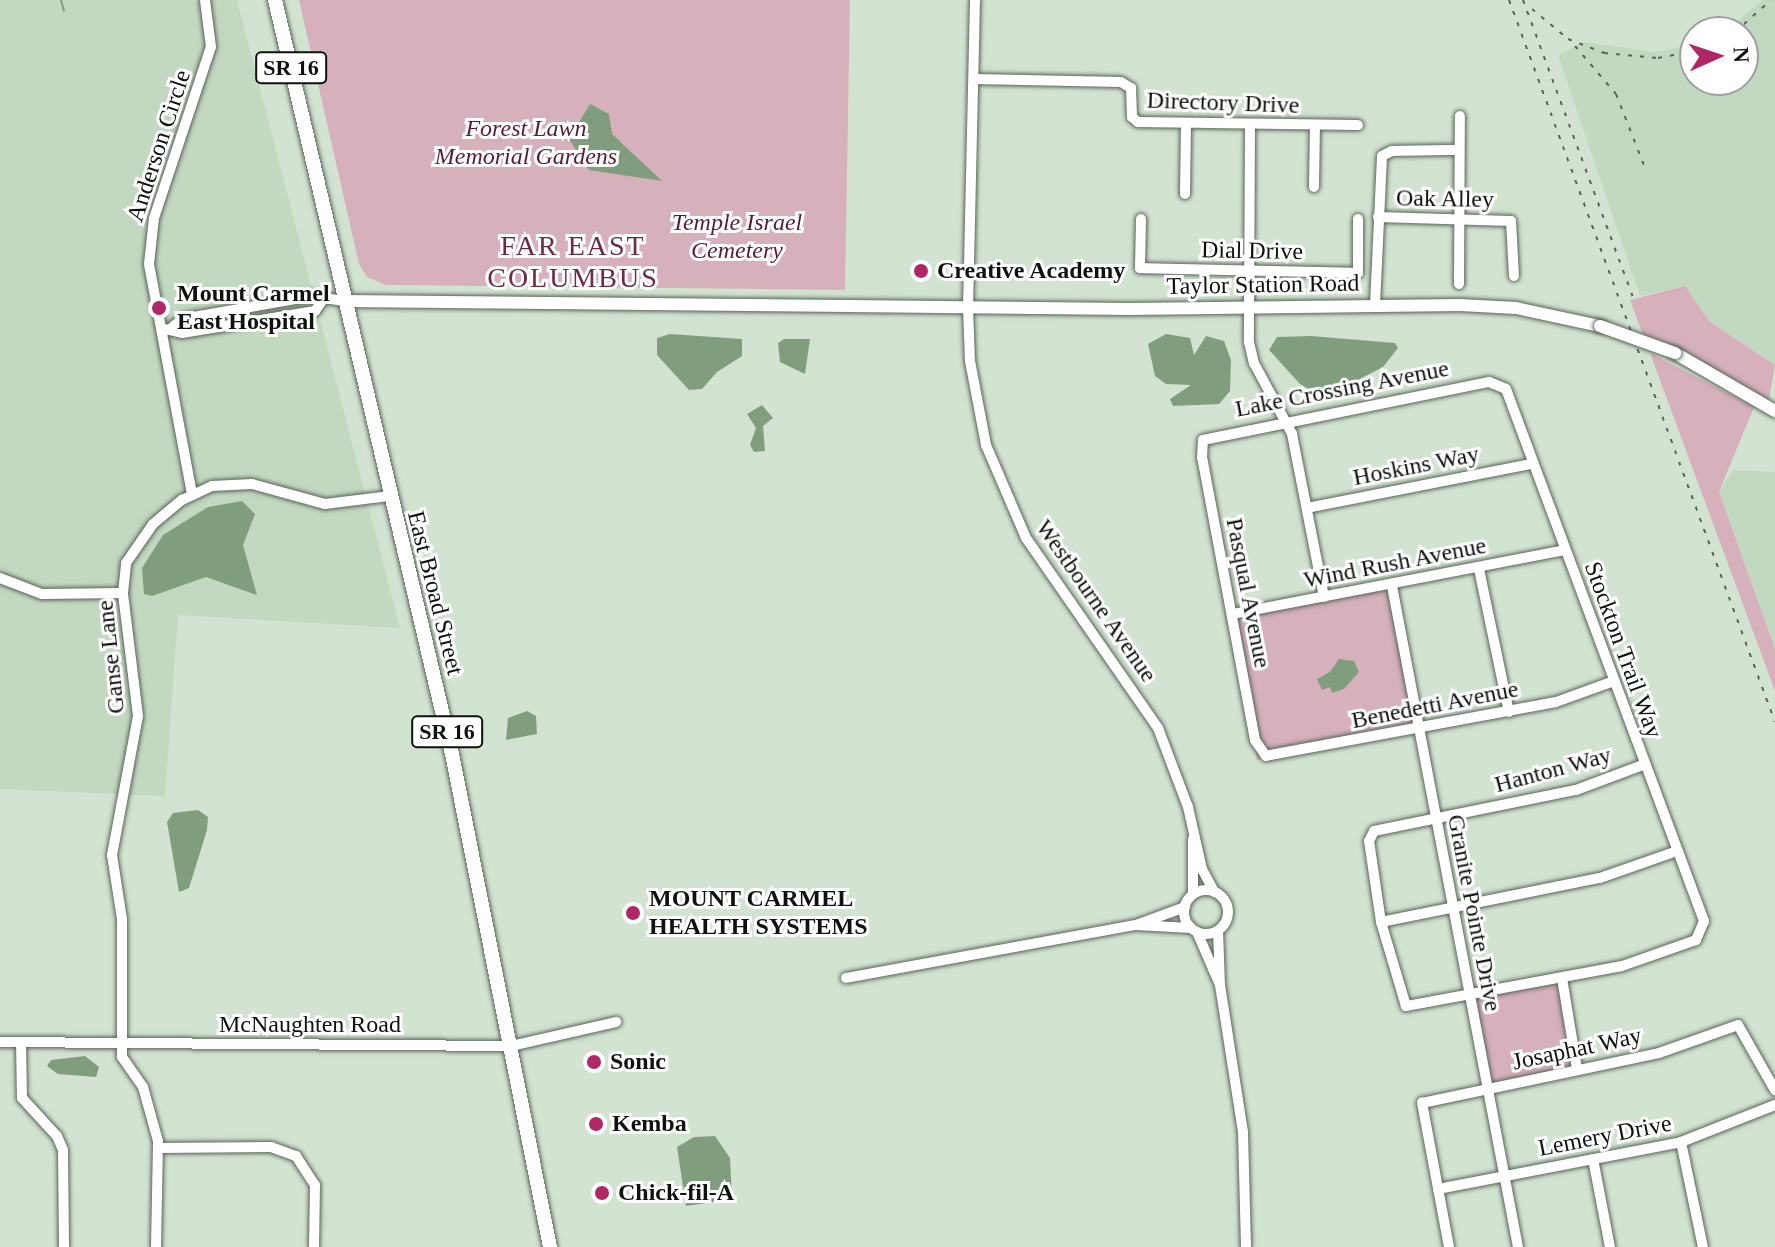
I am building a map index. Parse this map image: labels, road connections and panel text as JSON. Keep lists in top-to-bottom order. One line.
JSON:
{"streets":{"highway":["SR 16","East Broad Street"],"main road":["Taylor Station Road"],"street":["Directory Drive","Anderson Circle","Oak Alley","Dial Drive","Lake Crossing Avenue","Hoskins Way","Wind Rush Avenue","Pasqual Avenue","Westbourne Avenue","Stockton Trail Way","Ganse Lane","Benedetti Avenue","Hanton Way","Granite Pointe Drive","McNaughten Road","Josaphat Way","Lemery Drive"]},"crossings":[["Directory Drive","Westbourne Avenue"],["Anderson Circle","Ganse Lane"],["Taylor Station Road","East Broad Street"],["Taylor Station Road","Westbourne Avenue"],["Lake Crossing Avenue","Pasqual Avenue"],["Lake Crossing Avenue","Stockton Trail Way"],["Hoskins Way","Stockton Trail Way"],["Wind Rush Avenue","Pasqual Avenue"],["Wind Rush Avenue","Stockton Trail Way"],["Wind Rush Avenue","Granite Pointe Drive"],["East Broad Street","Ganse Lane"],["East Broad Street","McNaughten Road"],["Pasqual Avenue","Benedetti Avenue"],["Stockton Trail Way","Benedetti Avenue"],["Stockton Trail Way","Hanton Way"],["Ganse Lane","McNaughten Road"],["Benedetti Avenue","Granite Pointe Drive"],["Hanton Way","Granite Pointe Drive"],["Granite Pointe Drive","Josaphat Way"],["Granite Pointe Drive","Lemery Drive"],["Josaphat Way","Lemery Drive"]],"districts":["FAR EAST COLUMBUS"],"parks":["Forest Lawn Memorial Gardens","Temple Israel Cemetery"],"places":["Creative Academy","Mount Carmel East Hospital","MOUNT CARMEL HEALTH SYSTEMS","Sonic","Kemba","Chick-fil-A"],"north":"right"}
